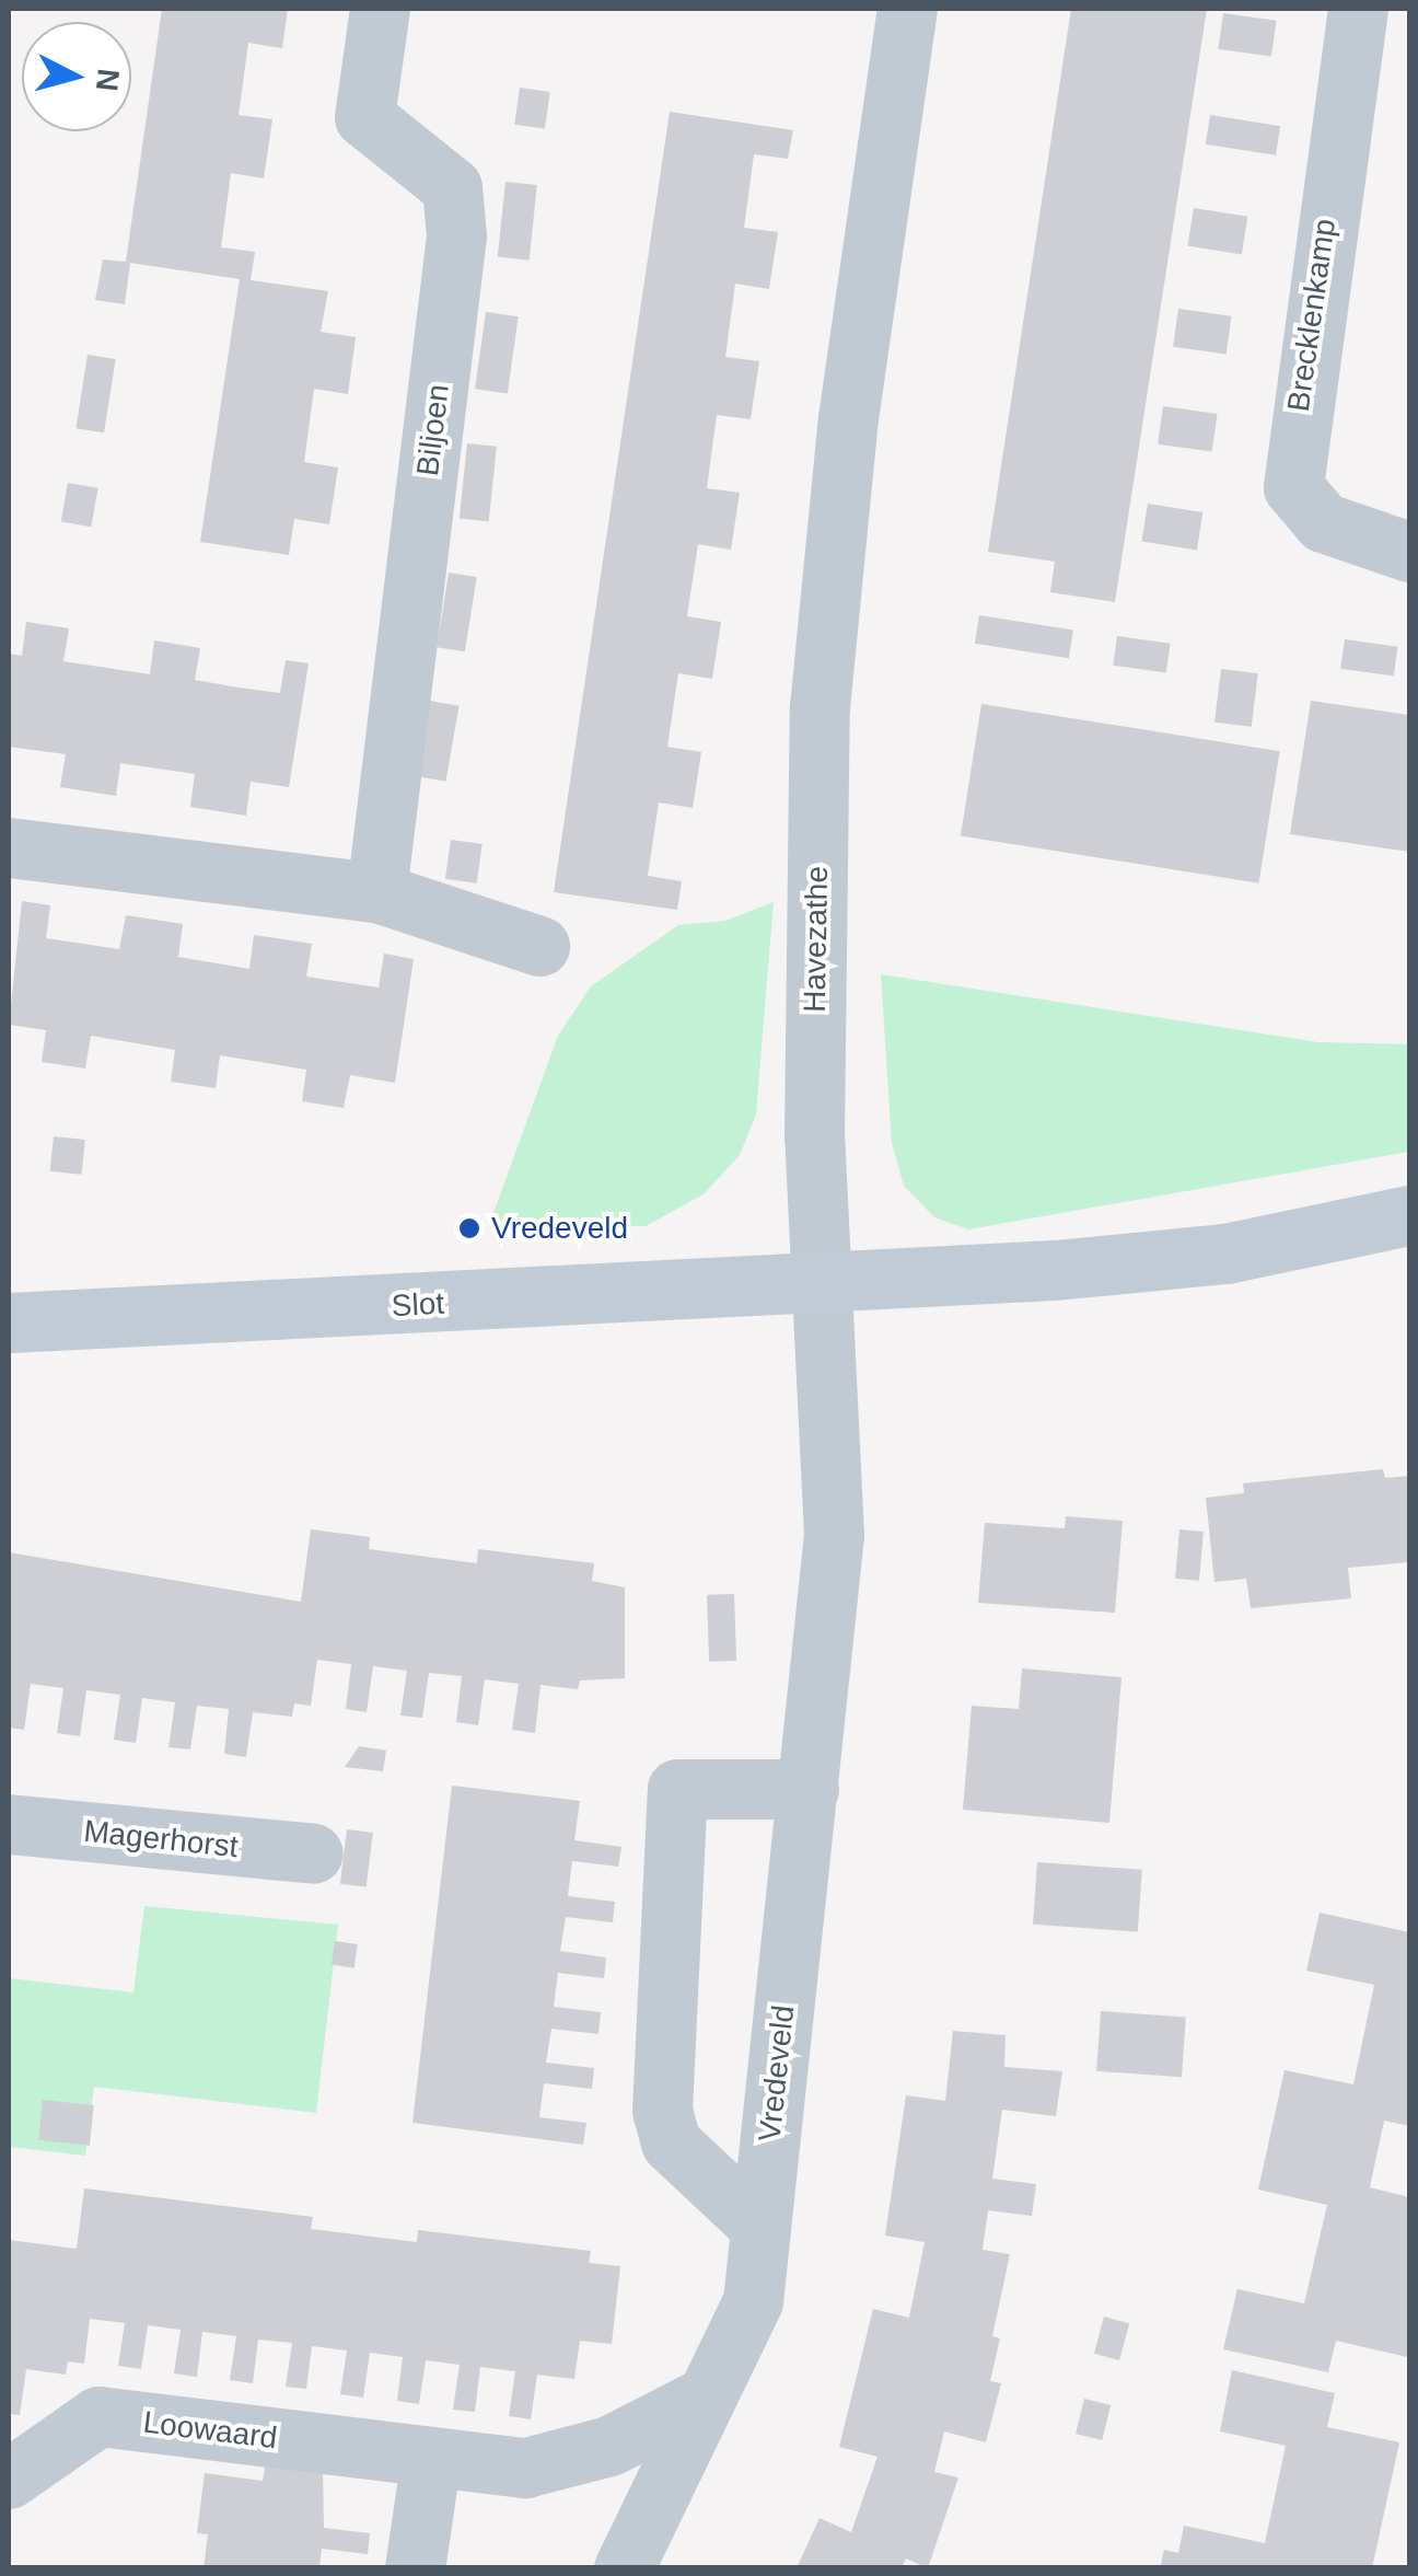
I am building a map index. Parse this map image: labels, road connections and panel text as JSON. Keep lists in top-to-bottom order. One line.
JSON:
{"streets":{"street":["Brecklenkamp","Biljoen","Havezathe","Slot","Magerhorst","Vredeveld","Loowaard"]},"crossings":[["Havezathe","Slot"],["Havezathe","Vredeveld"],["Slot","Vredeveld"],["Vredeveld","Loowaard"]],"places":["Vredeveld"],"north":"right"}
